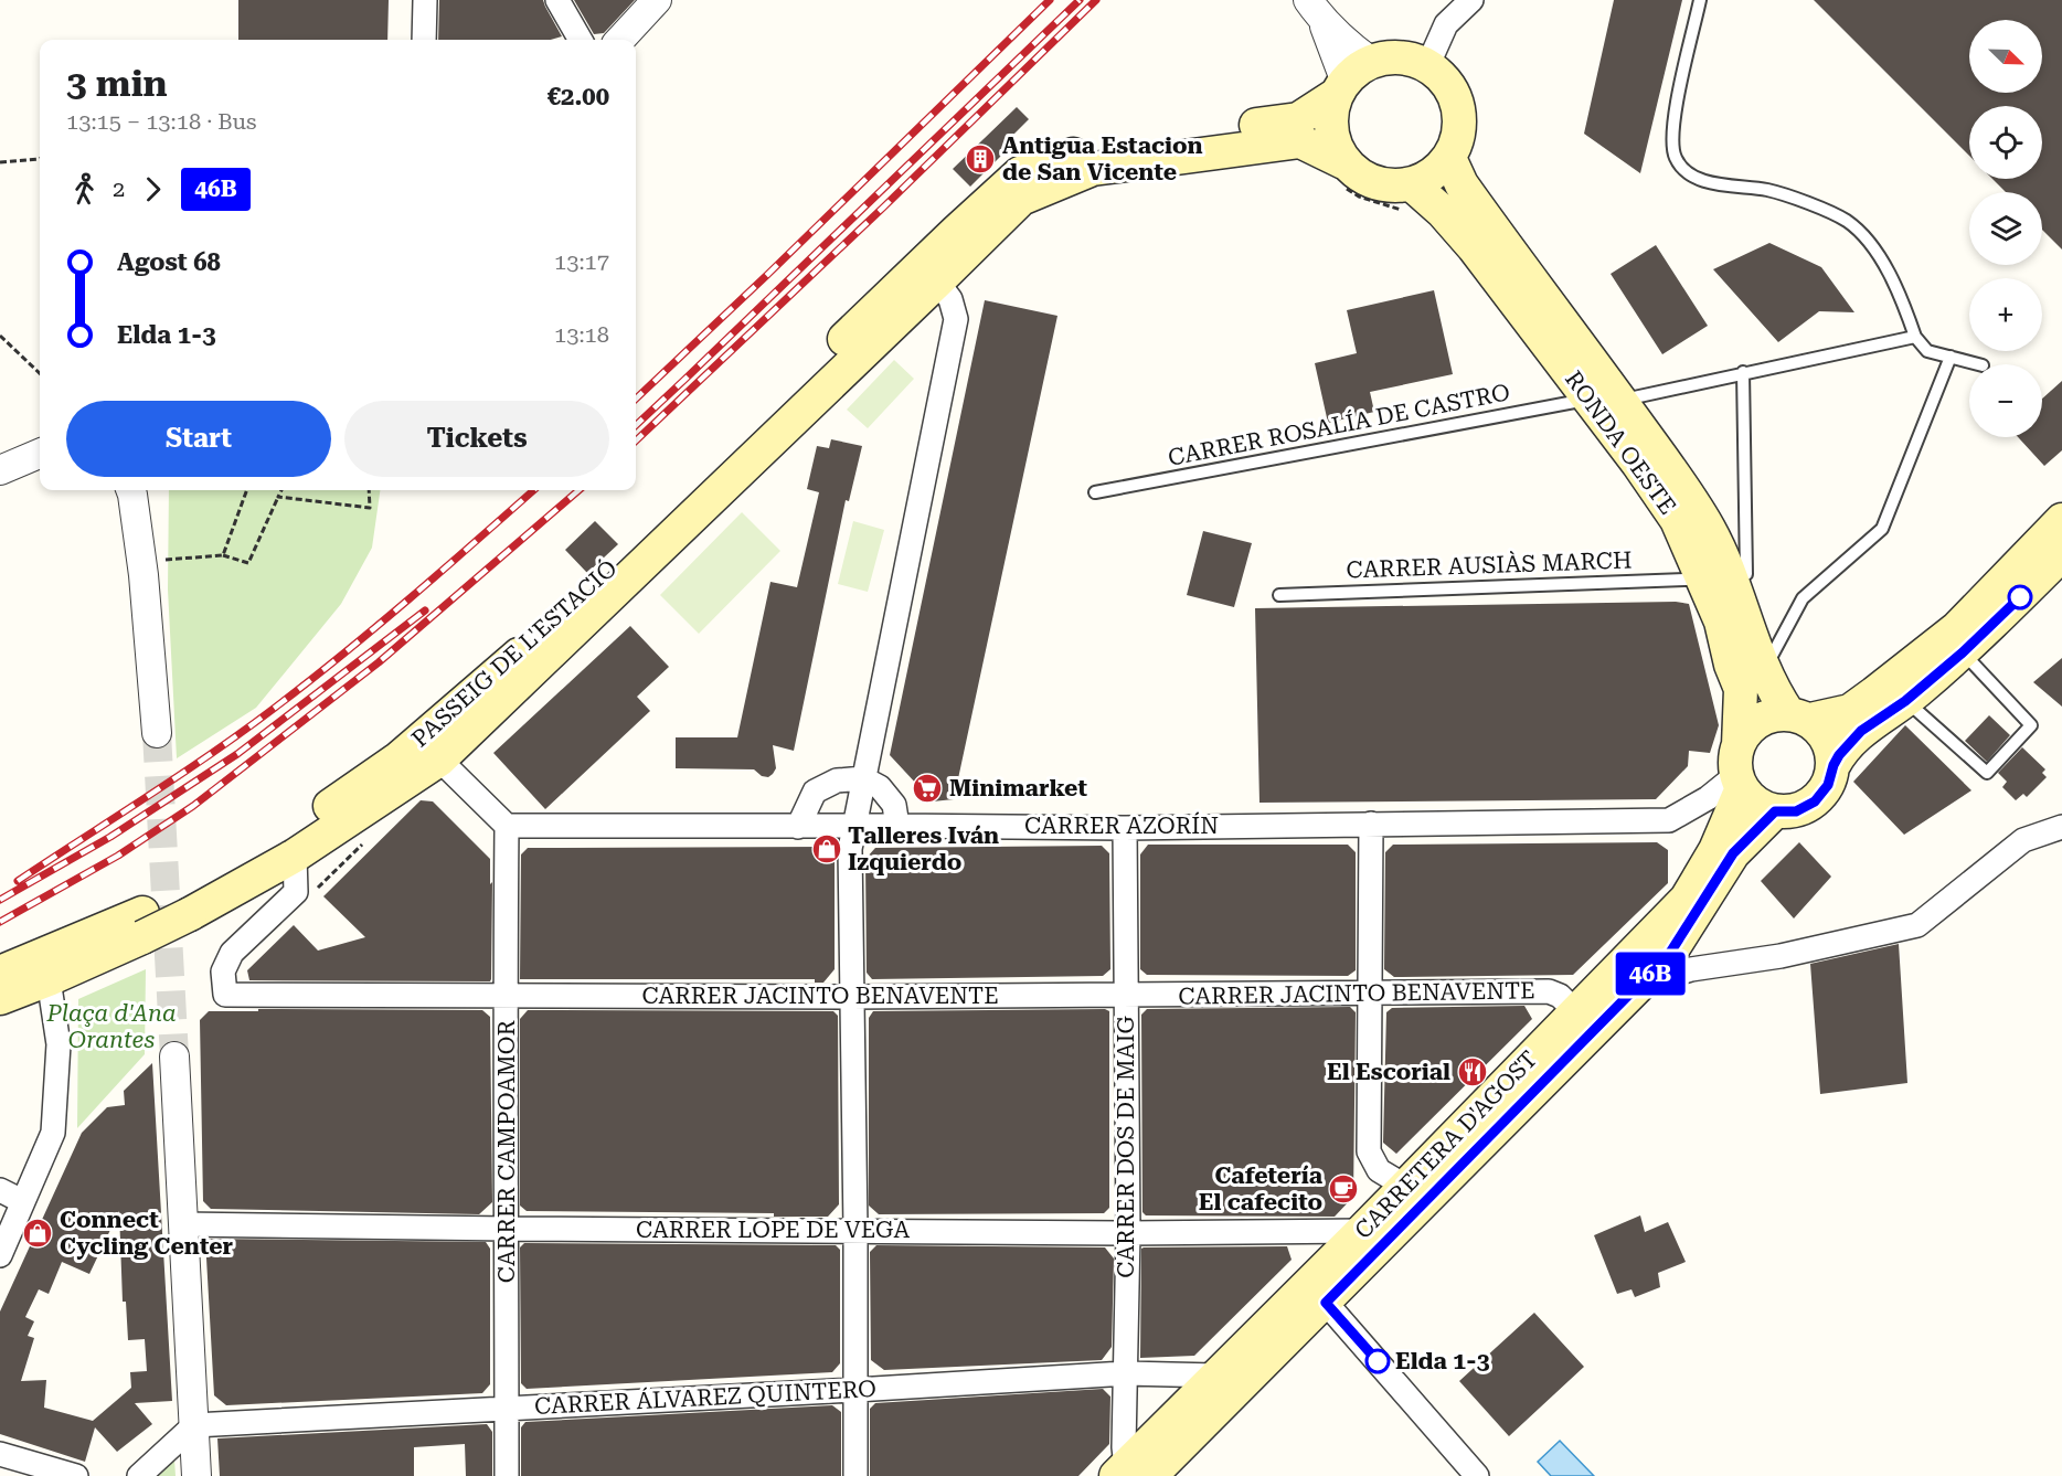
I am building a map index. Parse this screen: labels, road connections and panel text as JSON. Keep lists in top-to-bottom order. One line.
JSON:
{"streets":{"main road":["RONDA OESTE","PASSEIG DE L'ESTACIÓ","CARRETERA D'AGOST"],"street":["CARRER AZORÍN","CARRER JACINTO BENAVENTE","CARRER DOS DE MAIG","CARRER CAMPOAMOR","CARRER LOPE DE VEGA","CARRER ÁLVAREZ QUINTERO"],"lane":["CARRER ROSALÍA DE CASTRO","CARRER AUSIÀS MARCH"]},"crossings":[["CARRER ROSALÍA DE CASTRO","RONDA OESTE"],["RONDA OESTE","CARRER AUSIÀS MARCH"],["RONDA OESTE","PASSEIG DE L'ESTACIÓ"],["RONDA OESTE","CARRER AZORÍN"],["RONDA OESTE","CARRETERA D'AGOST"],["CARRER AZORÍN","CARRETERA D'AGOST"],["CARRER AZORÍN","CARRER DOS DE MAIG"],["CARRER AZORÍN","CARRER CAMPOAMOR"],["CARRER JACINTO BENAVENTE","CARRETERA D'AGOST"],["CARRER JACINTO BENAVENTE","CARRER DOS DE MAIG"],["CARRER JACINTO BENAVENTE","CARRER CAMPOAMOR"],["CARRETERA D'AGOST","CARRER DOS DE MAIG"],["CARRETERA D'AGOST","CARRER LOPE DE VEGA"],["CARRETERA D'AGOST","CARRER ÁLVAREZ QUINTERO"],["CARRER DOS DE MAIG","CARRER LOPE DE VEGA"],["CARRER DOS DE MAIG","CARRER ÁLVAREZ QUINTERO"],["CARRER CAMPOAMOR","CARRER LOPE DE VEGA"],["CARRER CAMPOAMOR","CARRER ÁLVAREZ QUINTERO"]],"parks":["Plaça d'Ana Orantes"],"places":{"building":["Antigua Estacion de San Vicente"],"supermarket":["Minimarket"],"shop":["Talleres Iván Izquierdo","Connect Cycling Center"],"restaurant":["El Escorial"],"cafe":["Cafetería El cafecito"],"other":["Elda 1-3"]},"lines":["bus line 46B"],"north":"bottom right","page":{"on_map":"46B","map_buttons":["+","−"],"heading":["3 min","13:15 – 13:18 · Bus","€2.00"],"legs":["2","46B"],"list":[{"name":"Agost 68","value":"13:17"},{"name":"Elda 1-3","value":"13:18"}],"buttons":["Start","Tickets"]}}
